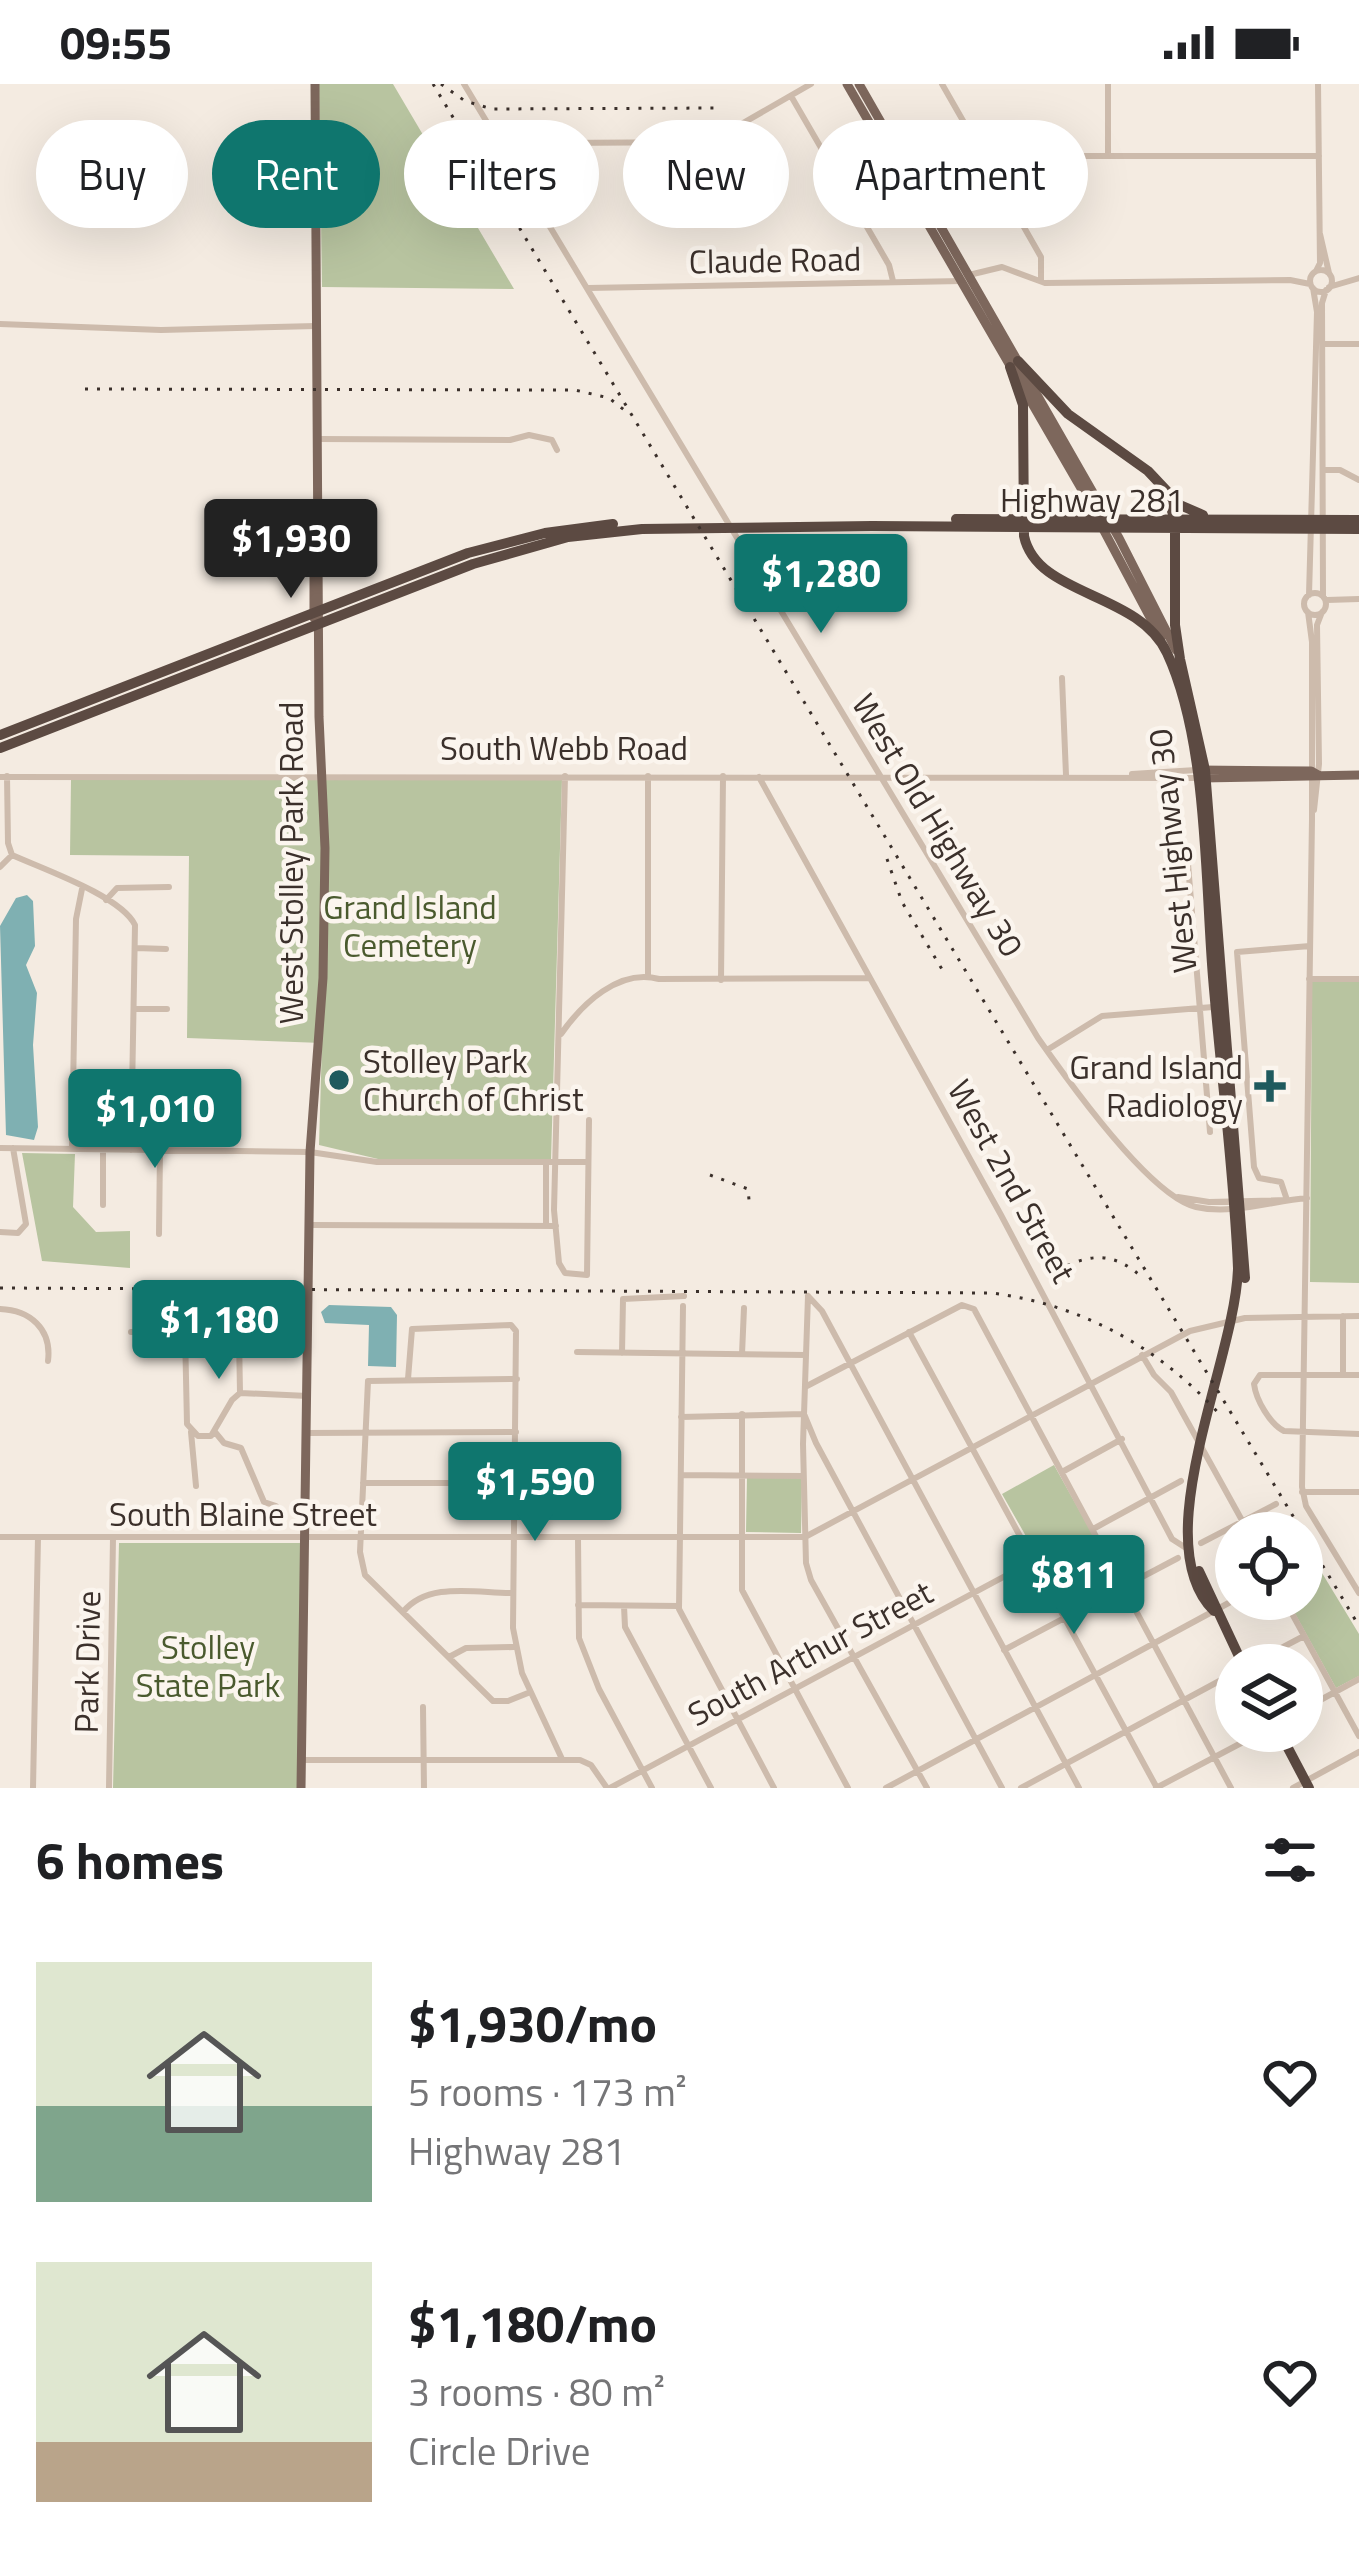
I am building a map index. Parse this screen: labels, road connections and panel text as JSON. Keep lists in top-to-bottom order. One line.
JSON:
{"streets":{"highway":["Highway 281","West Highway 30","West 2nd Street"],"main road":["South Webb Road","West Stolley Park Road"],"street":["Claude Road","West Old Highway 30","South Blaine Street","South Arthur Street","Park Drive"]},"crossings":[["Claude Road","West Old Highway 30"],["Claude Road","West Highway 30"],["Highway 281","West Stolley Park Road"],["South Webb Road","West Old Highway 30"],["South Webb Road","West Highway 30"],["South Webb Road","West Stolley Park Road"],["South Webb Road","West 2nd Street"],["West Old Highway 30","West Highway 30"],["West Highway 30","West 2nd Street"],["West Stolley Park Road","South Blaine Street"],["West 2nd Street","South Blaine Street"],["South Blaine Street","Park Drive"]],"parks":["Grand Island Cemetery","Stolley State Park"],"places":{"other":["Stolley Park Church of Christ"],"health":["Grand Island Radiology"]},"page":{"status":"09:55","chip":["Buy","Rent","Filters","New","Apartment"],"price":["$1,930","$1,280","$1,010","$1,180","$1,590","$811"],"heading":"6 homes","list":[{"name":"$1,930/mo","note":"5 rooms · 173 m² · Highway 281"},{"name":"$1,180/mo","note":"3 rooms · 80 m² · Circle Drive"}]}}
